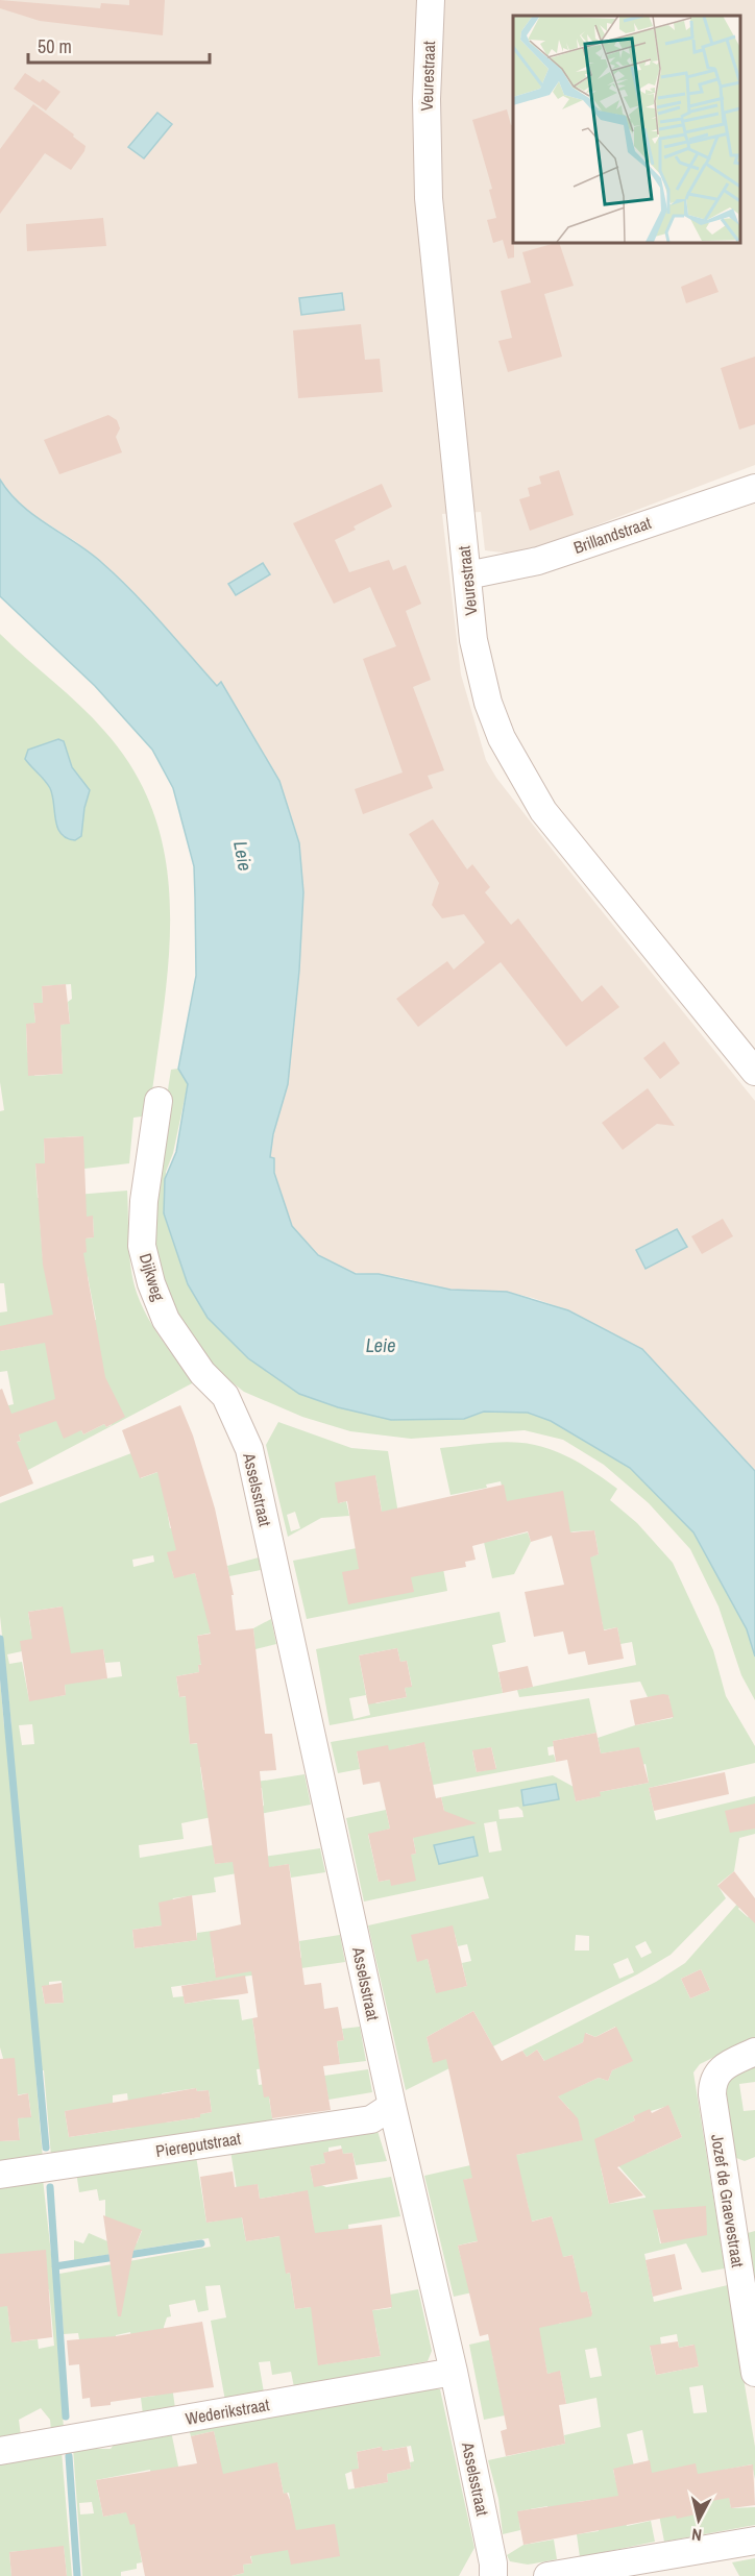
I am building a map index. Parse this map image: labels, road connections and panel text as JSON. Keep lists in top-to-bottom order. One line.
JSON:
{"streets":{"street":["Veurestraat","Brillandstraat","Dijkweg","Asselsstraat","Piereputstraat","Jozef de Graevestraat","Wederikstraat"]},"crossings":[["Veurestraat","Brillandstraat"],["Dijkweg","Asselsstraat"],["Asselsstraat","Piereputstraat"],["Asselsstraat","Wederikstraat"]],"water":["Leie"],"scale_bar":"50 m","north":"bottom"}
